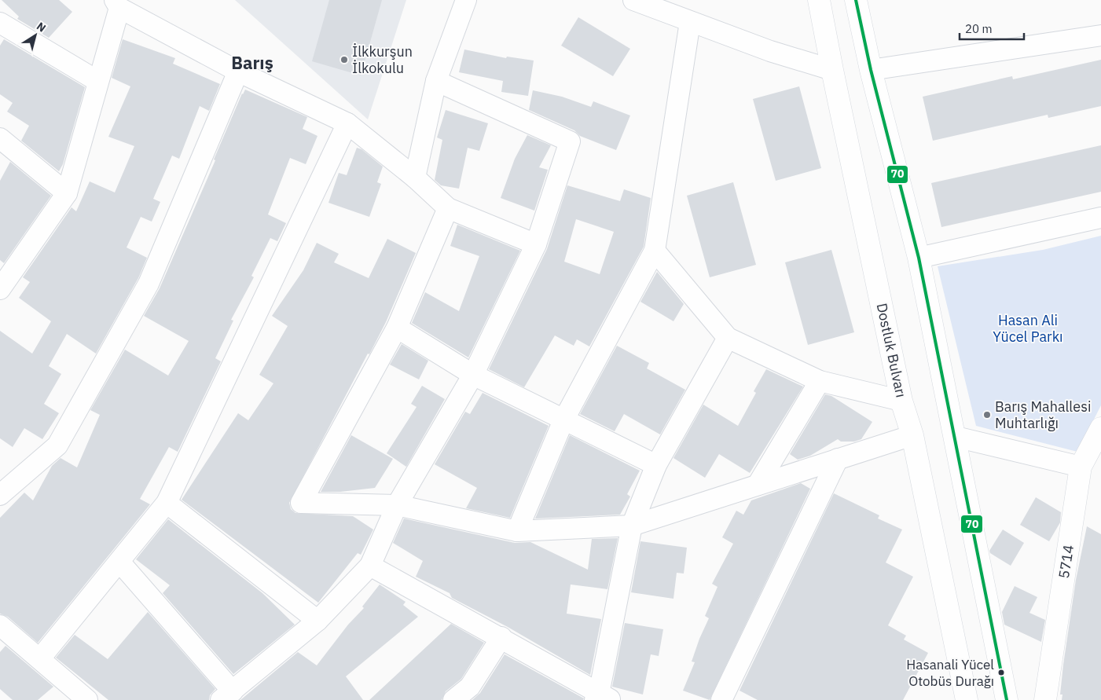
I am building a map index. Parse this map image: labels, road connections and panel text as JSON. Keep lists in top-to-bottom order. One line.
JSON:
{"streets":{"main road":["Dostluk Bulvarı","5714"]},"districts":["Barış"],"parks":["Hasan Ali Yücel Parkı"],"places":["İlkkurşun İlkokulu","Barış Mahallesi Muhtarlığı","Hasanali Yücel Otobüs Durağı"],"lines":["transit line 70"],"scale_bar":"20 m","north":"top right"}
